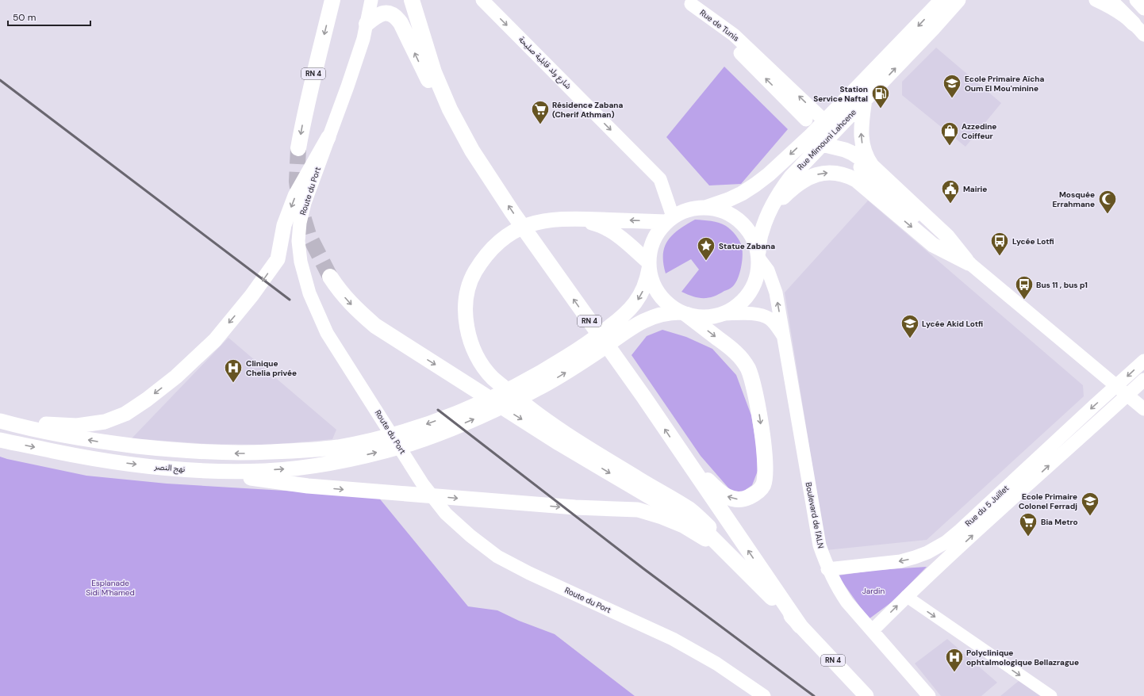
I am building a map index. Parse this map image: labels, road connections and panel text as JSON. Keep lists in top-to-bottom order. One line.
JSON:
{"streets":{"highway":["RN 4"],"main road":["Rue de Tunis","شارع ولد قابلية صليحة","Rue Mimouni Lahcene","Route du Port","نهج النصر","Rue du 5 Juillet","Boulevard de l'ALN"]},"crossings":[["Rue de Tunis","Rue Mimouni Lahcene"],["شارع ولد قابلية صليحة","Rue Mimouni Lahcene"],["شارع ولد قابلية صليحة","Boulevard de l'ALN"],["Rue Mimouni Lahcene","Boulevard de l'ALN"],["Rue du 5 Juillet","Boulevard de l'ALN"]],"one_way":["Rue de Tunis","شارع ولد قابلية صليحة"],"parks":["Esplanade Sidi M'hamed","Jardin"],"places":{"school or university":["Ecole Primaire Aïcha Oum El Mou'minine","Lycée Akid Lotfi","Ecole Primaire Colonel Ferradj"],"fuel station":["Station Service Naftal"],"supermarket":["Résidence Zabana (Cherif Athman)","Bia Metro"],"shop":["Azzedine Coiffeur"],"public building":["Mairie"],"mosque":["Mosquée Errahmane"],"bus stop":["Lycée Lotfi","Bus 11 , bus p1"],"place":["Statue Zabana"],"hospital":["Clinique Chelia privée","Polyclinique ophtalmologique Bellazrague"]},"scale_bar":"50 m"}
